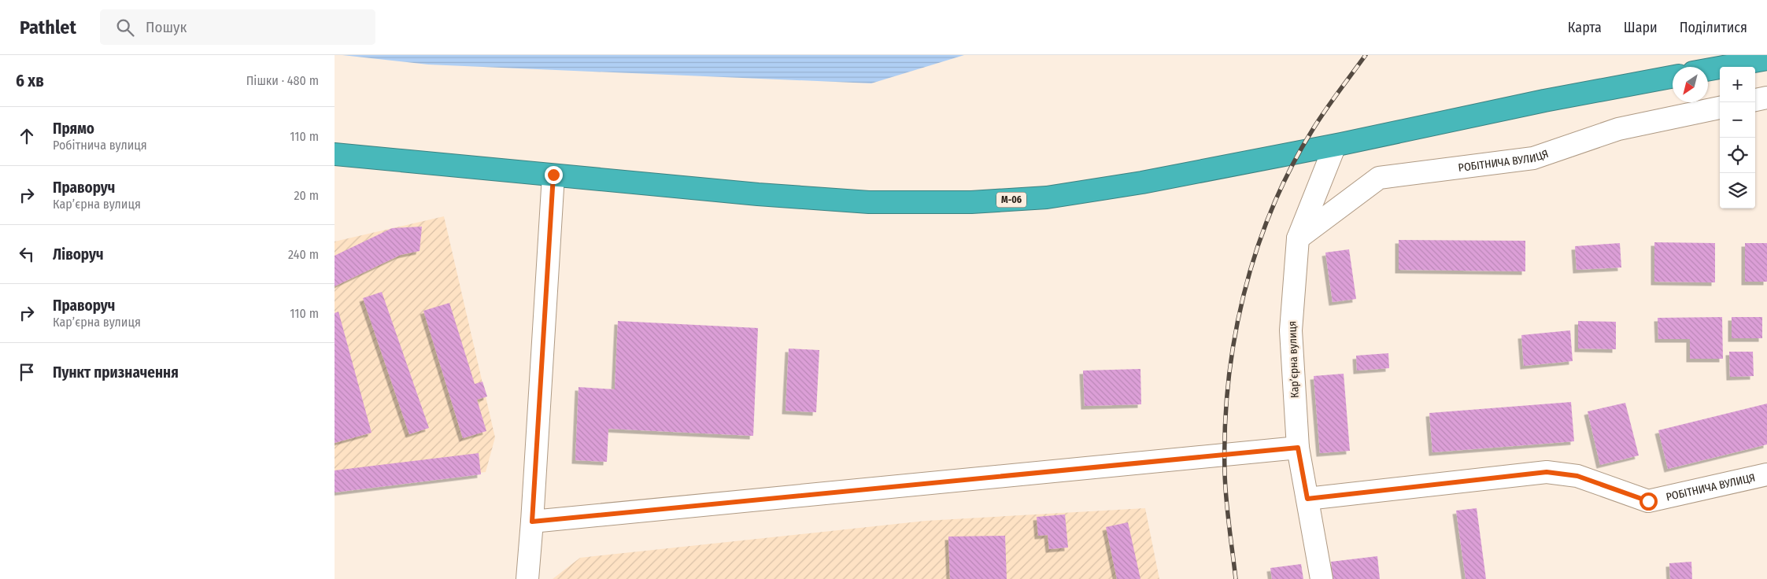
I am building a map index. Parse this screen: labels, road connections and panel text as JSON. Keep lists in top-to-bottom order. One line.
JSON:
{"streets":{"highway":["М-06"],"street":["РОБІТНИЧА ВУЛИЦЯ","Карʼєрна вулиця"]},"crossings":[["РОБІТНИЧА ВУЛИЦЯ","Карʼєрна вулиця"],["М-06","Карʼєрна вулиця"]],"north":"bottom left","page":{"header":"Pathlet","search":"Пошук","nav":["Карта","Шари","Поділитися"],"heading":["6 хв","Пішки · 480 m"],"map_buttons":["+","−"],"list":[["Прямо","Робітнича вулиця","110 m"],["Праворуч","Карʼєрна вулиця","20 m"],["Ліворуч","240 m"],["Праворуч","Карʼєрна вулиця","110 m"],"Пункт призначення"]}}
